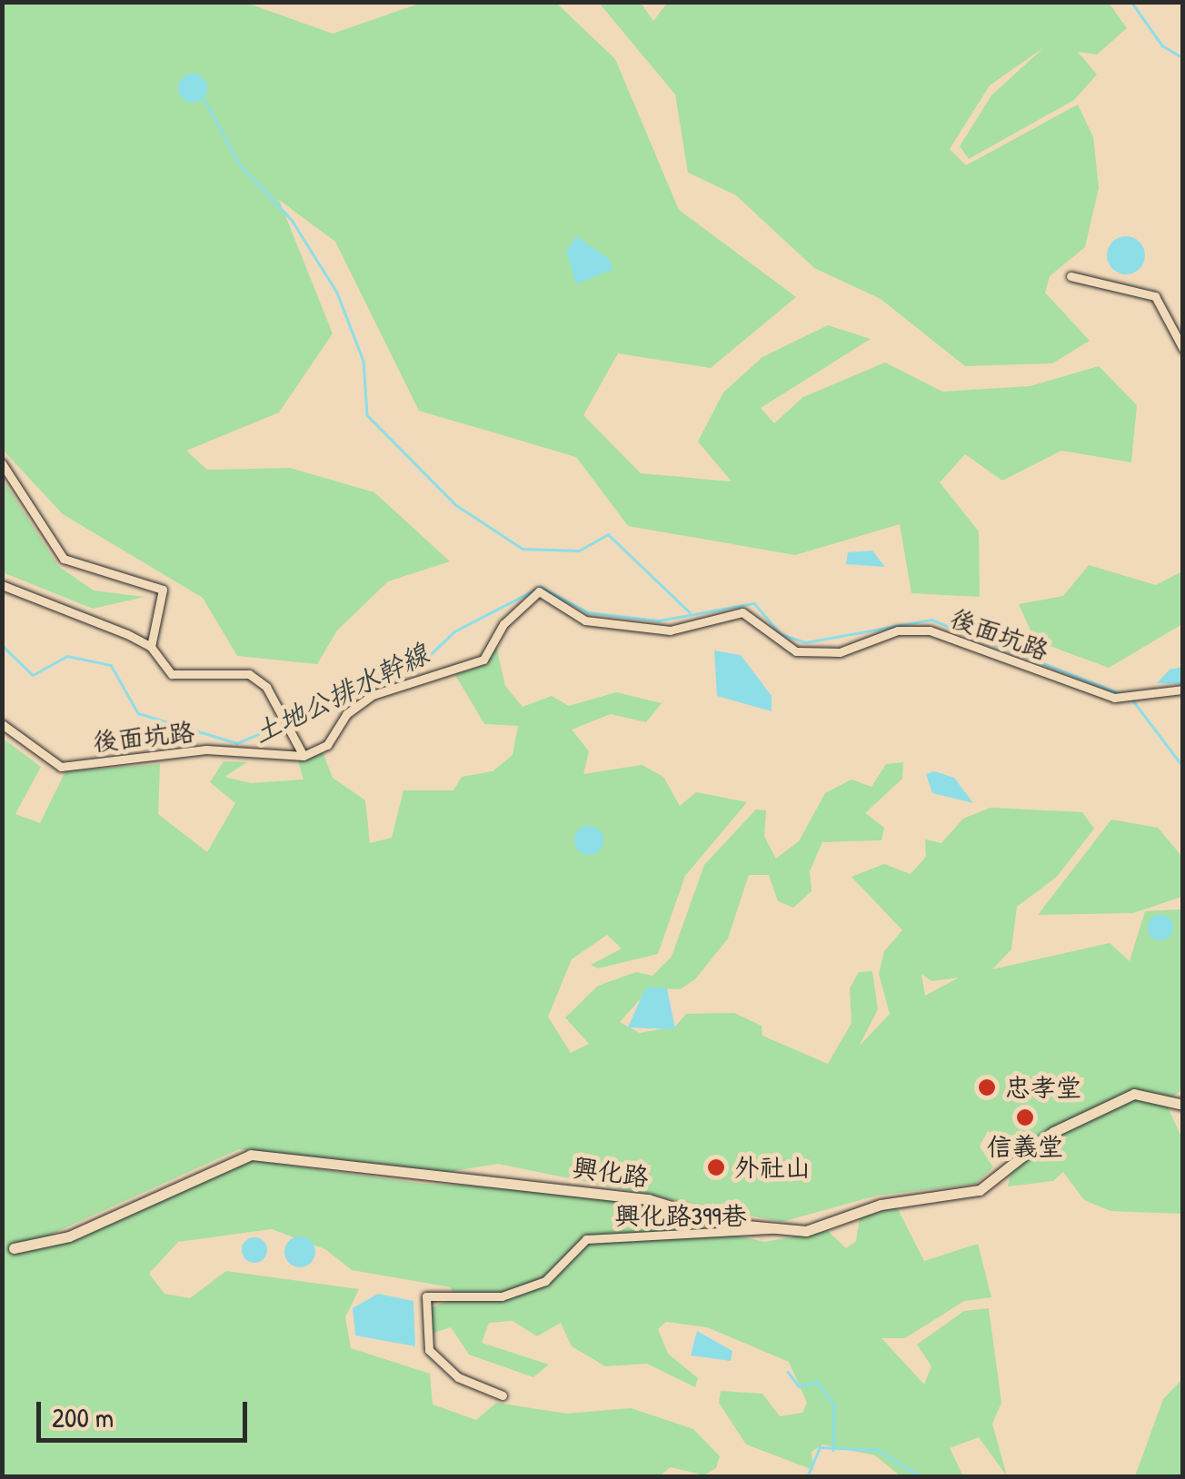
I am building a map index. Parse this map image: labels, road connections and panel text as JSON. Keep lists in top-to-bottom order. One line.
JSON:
{"streets":{"street":["後面坑路","興化路","興化路399巷"]},"crossings":[["興化路","興化路399巷"]],"water":["土地公排水幹線"],"places":["忠孝堂","信義堂","外社山"],"scale_bar":"200 m"}
